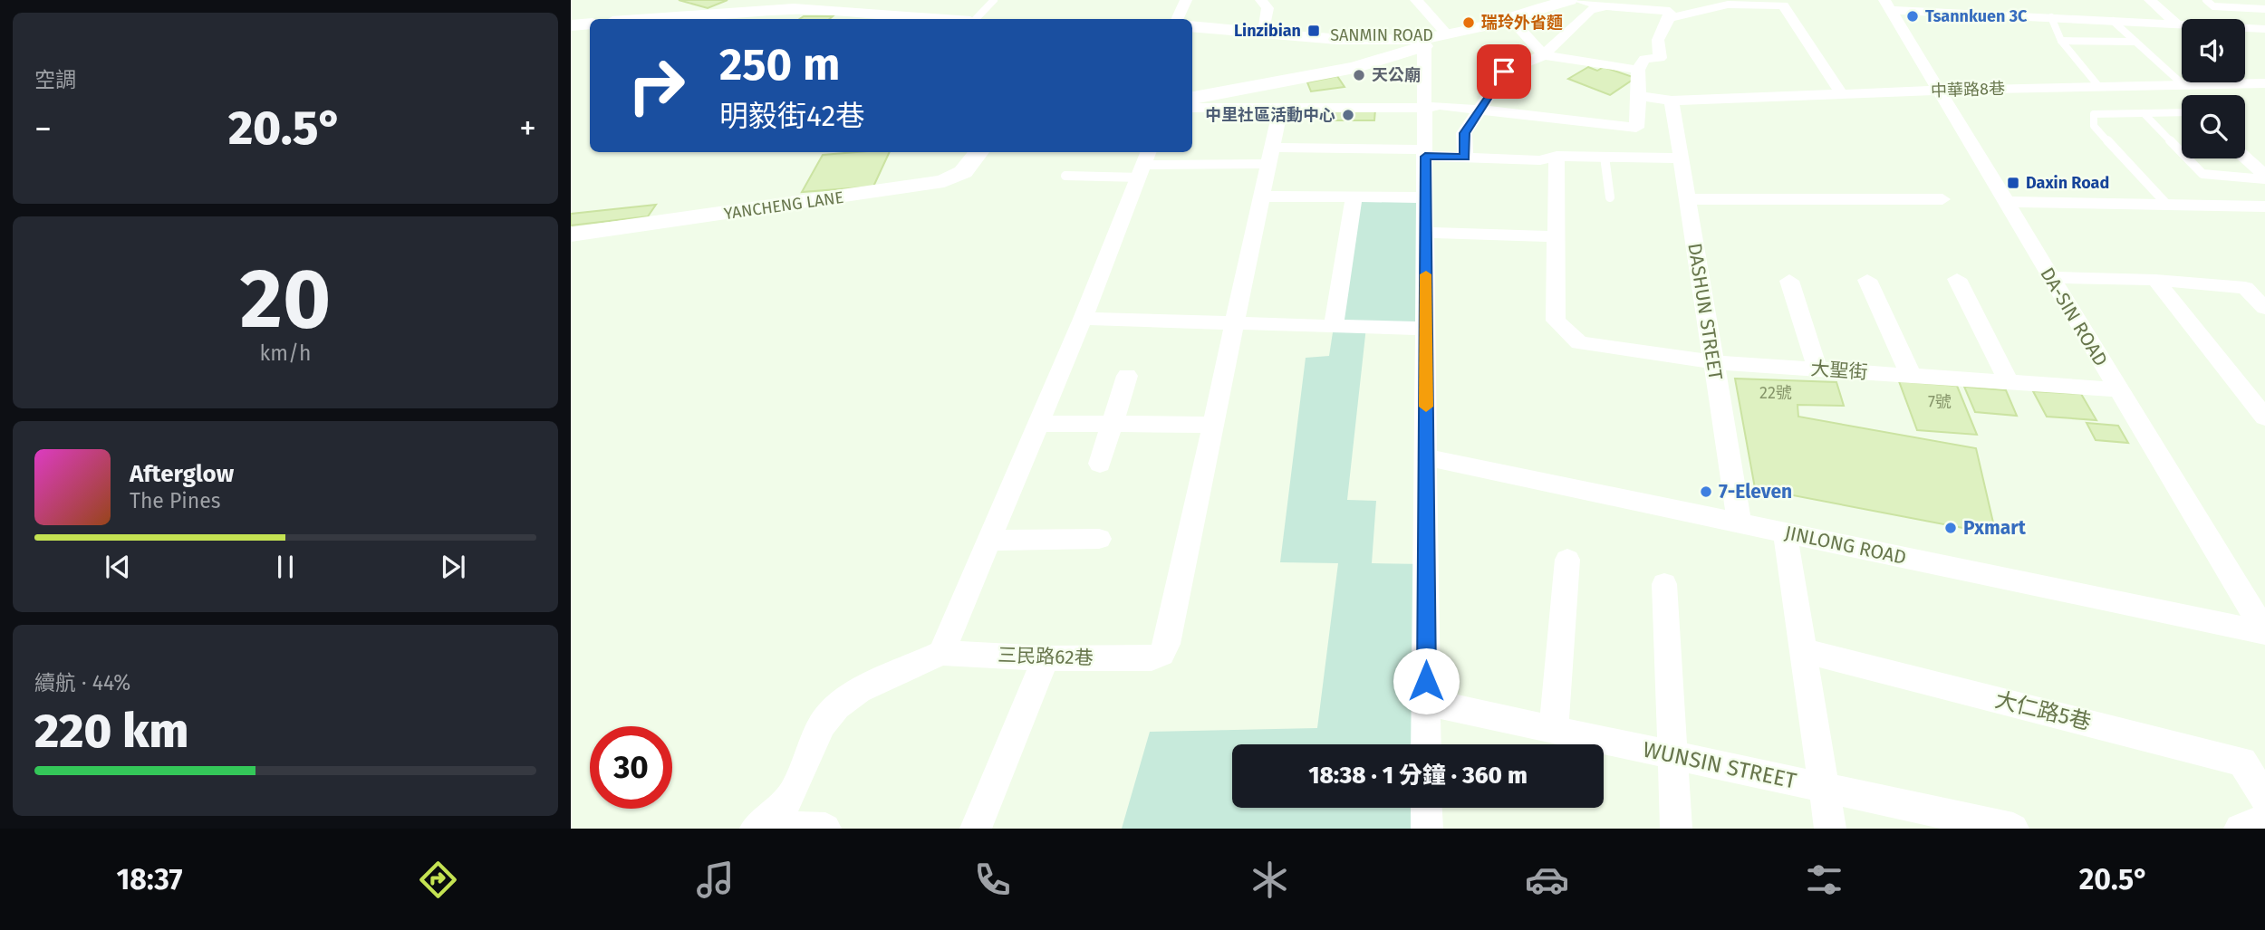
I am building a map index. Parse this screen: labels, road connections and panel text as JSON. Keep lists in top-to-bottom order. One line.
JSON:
{"streets":{"main road":["SANMIN ROAD","YANCHENG LANE"],"street":["中華路8巷","DASHUN STREET","DA-SIN ROAD","大聖街","JINLONG ROAD","三民路62巷","大仁路5巷","WUNSIN STREET"]},"crossings":[["中華路8巷","DASHUN STREET"],["中華路8巷","DA-SIN ROAD"],["DASHUN STREET","大聖街"],["DASHUN STREET","JINLONG ROAD"],["DA-SIN ROAD","大聖街"],["DA-SIN ROAD","JINLONG ROAD"]],"places":{"other":["Tsannkuen 3C","瑞玲外省麵","天公廟","中里社區活動中心","7-Eleven","Pxmart"],"transit":["Linzibian","Daxin Road"]},"house_numbers":["22號","7號"],"page":{"tile":["空調",["20","km/h"],["續航 · 44%","220 km"]],"turn":["250 m","明毅街42巷"],"heat":["−","20.5°","+"],"song":["Afterglow","The Pines"],"limit":"30","trip":"18:38 · 1 分鐘 · 360 m","tabs":["18:37","20.5°"]}}
